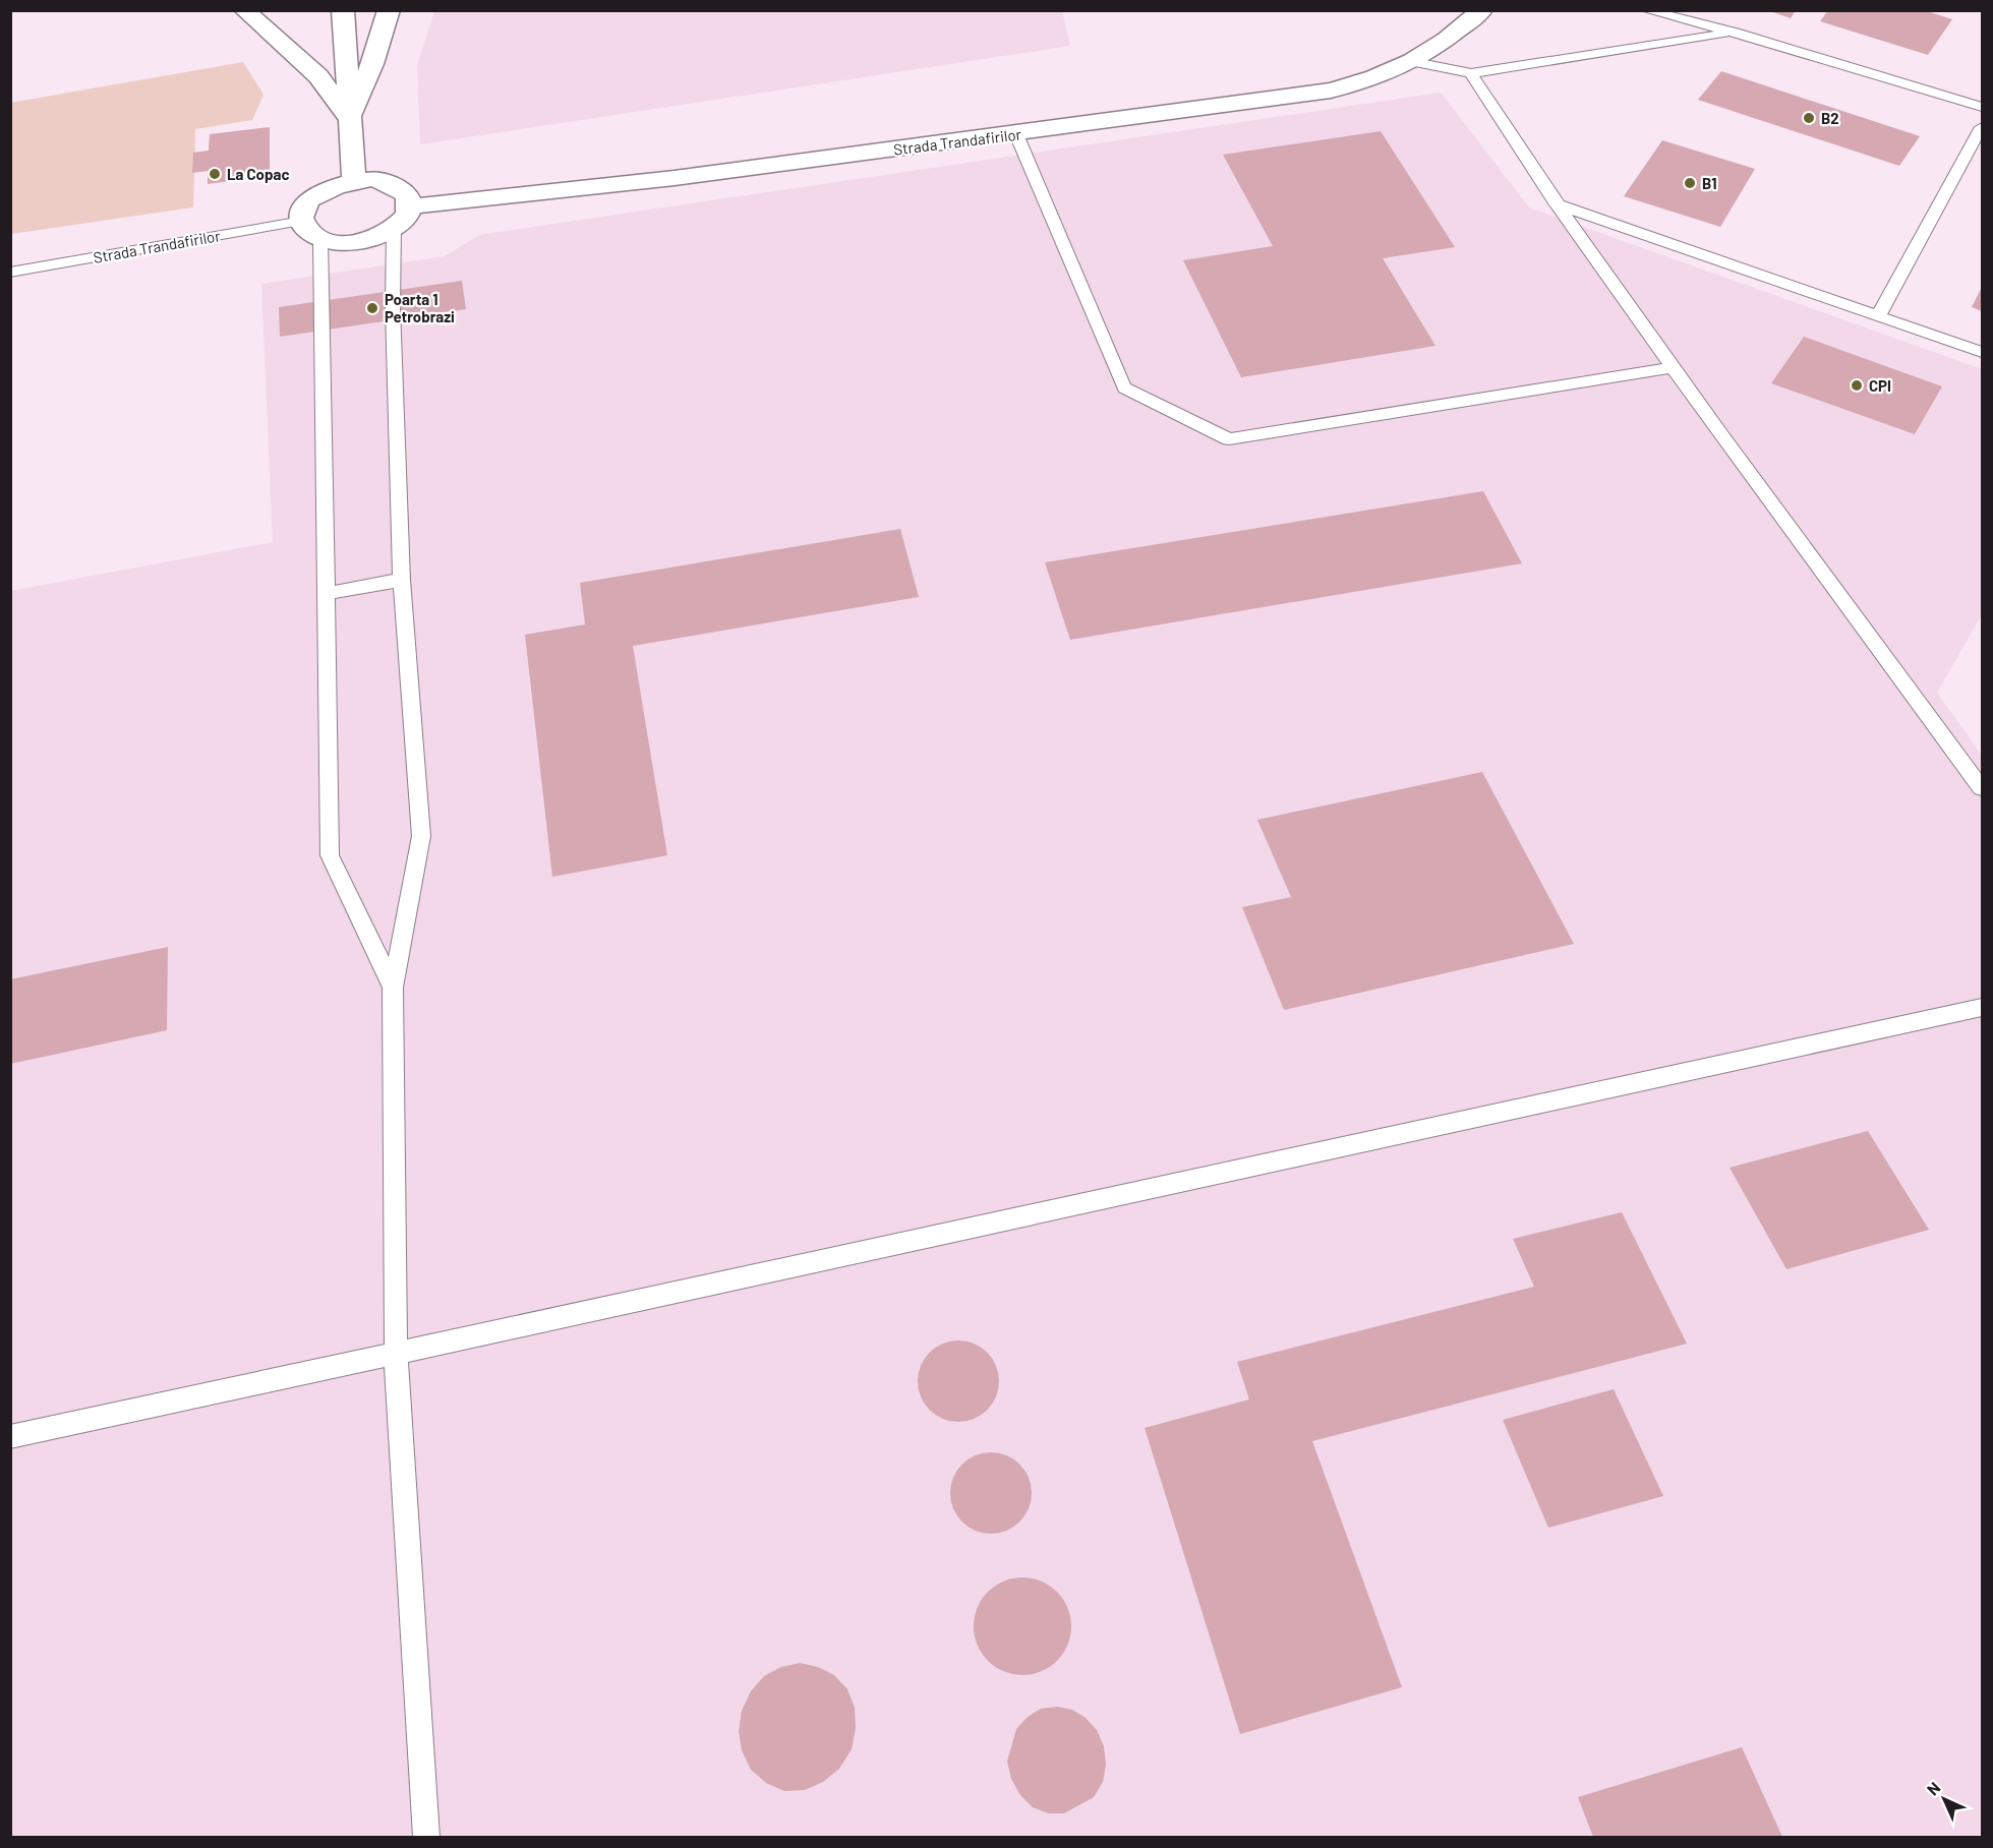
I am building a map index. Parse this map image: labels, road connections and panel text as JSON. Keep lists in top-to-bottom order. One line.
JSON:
{"streets":{"main road":["Strada Trandafirilor"]},"places":["B2","La Copac","B1","Poarta 1 Petrobrazi","CPI"],"north":"top left"}
